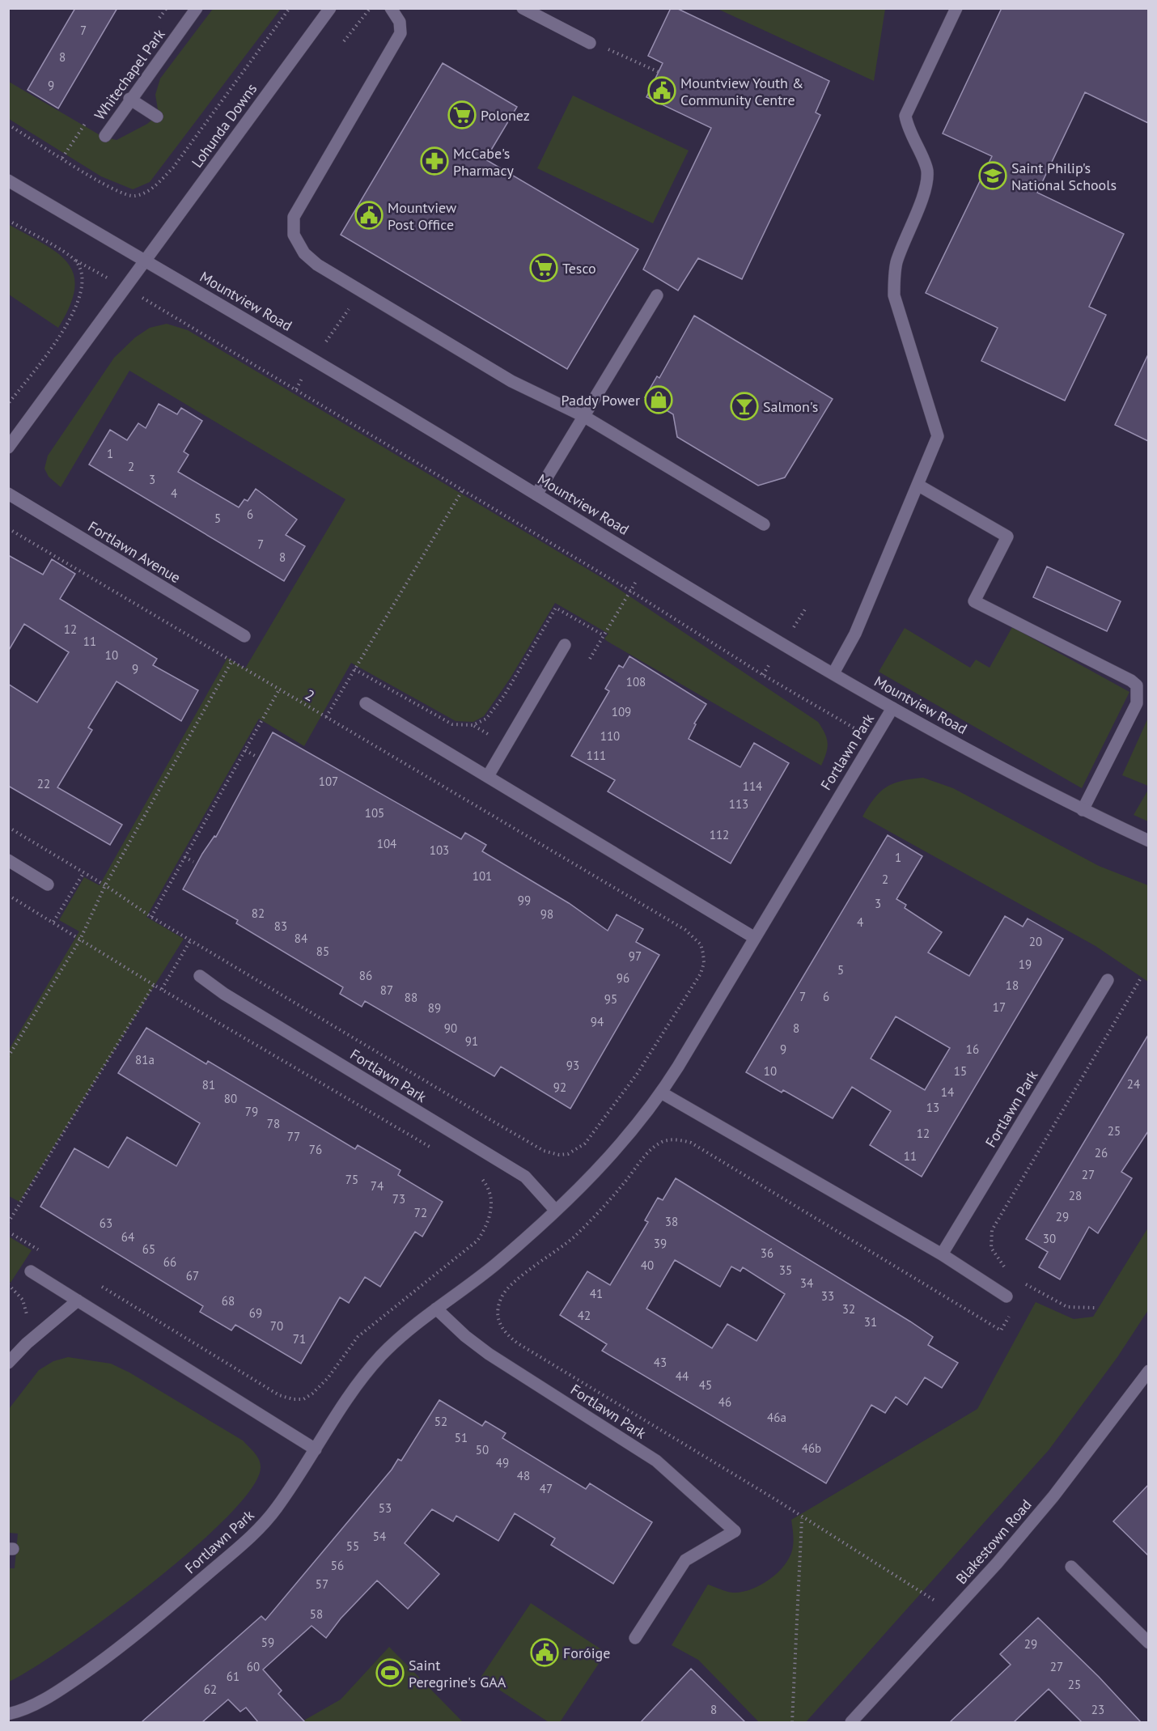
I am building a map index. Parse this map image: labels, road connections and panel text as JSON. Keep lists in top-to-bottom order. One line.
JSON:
{"streets":{"street":["Whitechapel Park","Lohunda Downs","Mountview Road","Fortlawn Avenue","Fortlawn Park","Blakestown Road"],"path":["2"]},"crossings":[["Lohunda Downs","Mountview Road"],["Mountview Road","Fortlawn Park"]],"places":{"public building":["Mountview Youth & Community Centre","Mountview Post Office","Foróige"],"supermarket":["Polonez","Tesco"],"pharmacy":["McCabe's Pharmacy"],"school or university":["Saint Philip's National Schools"],"shop":["Paddy Power"],"bar":["Salmon's"],"sports":["Saint Peregrine's GAA"]},"house_numbers":["7","8","9","1","2","3","4","6","5","7","8","12","11","10","9","108","109","110","111","107","22","114","113","105","112","104","103","1","101","2","99","3","82","98","4","83","84","20","85","97","19","5","86","96","18","87","7","6","88","95","17","89","94","90","8","91","9","16","81a","93","10","15","24","81","92","14","80","13","79","78","25","12","77","76","26","11","27","75","74","28","73","72","29","38","63","64","30","39","65","36","66","40","35","67","34","41","33","68","32","69","42","31","70","71","43","44","45","46","46a","52","51","46b","50","49","48","47","53","54","55","56","57","58","59","29","60","27","61","25","62","8","23"]}
